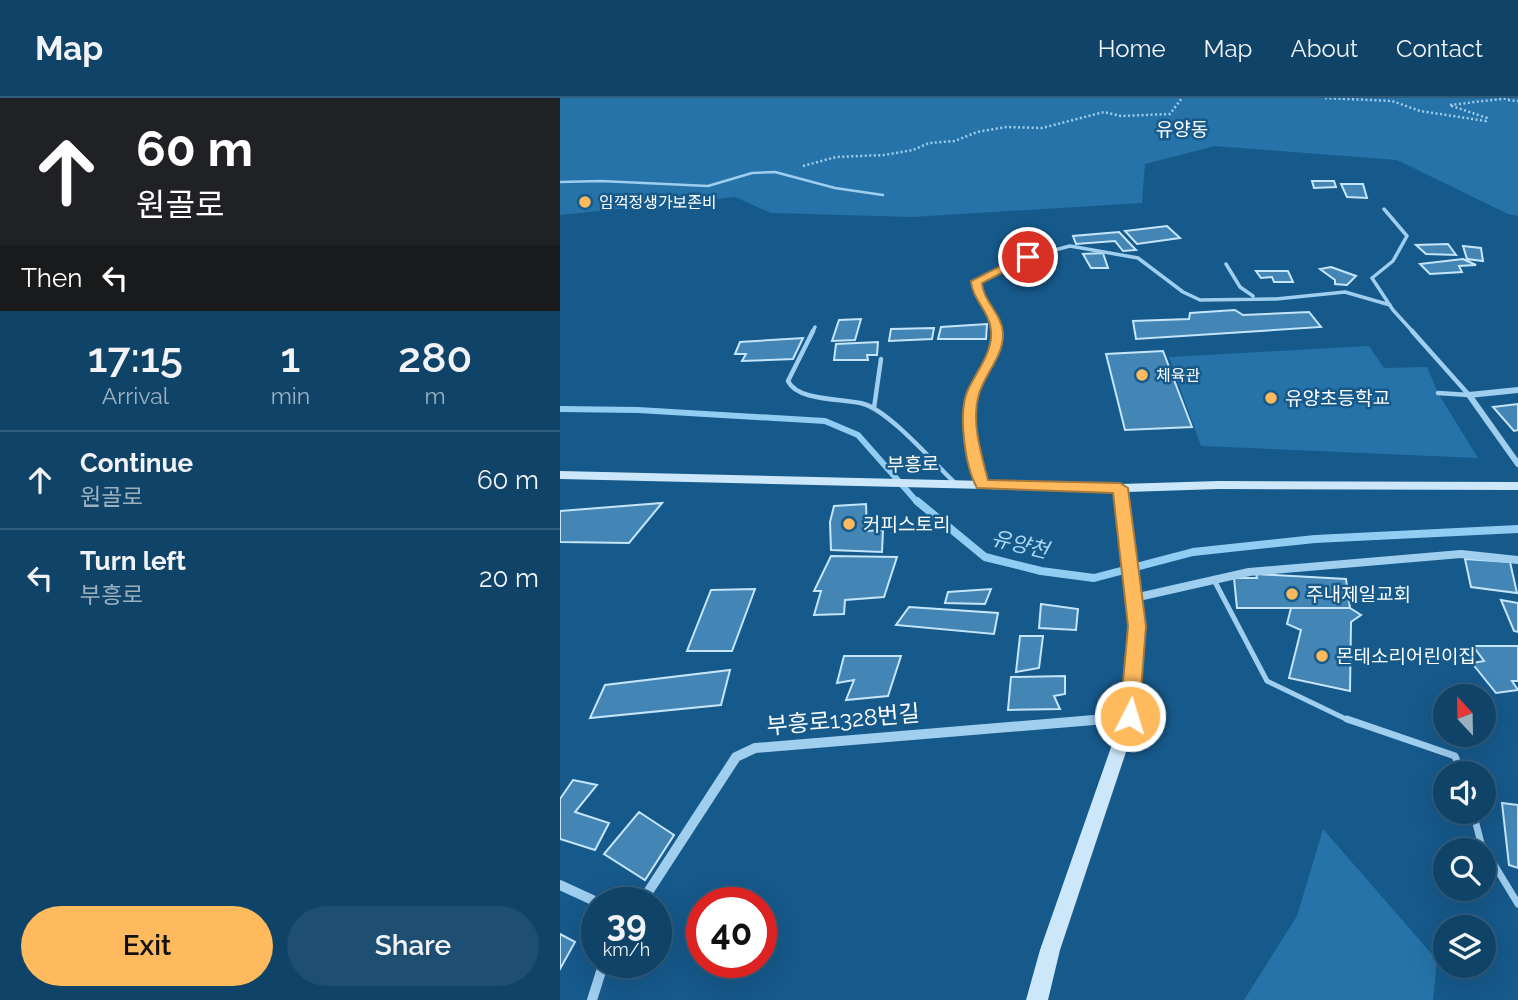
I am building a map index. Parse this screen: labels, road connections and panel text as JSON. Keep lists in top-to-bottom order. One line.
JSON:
{"streets":{"main road":["부흥로"],"street":["부흥로1328번길"]},"districts":["유양동"],"water":["유양천"],"places":["임꺽정생가보존비","체육관","유양초등학교","커피스토리","주내제일교회","몬테소리어린이집"],"north":"top","page":{"header":"Map","nav":["Home","Map","About","Contact"],"turn":["60 m","원골로"],"then":"Then","eta":["17:15","Arrival","1","min","280","m"],"list":[{"name":"Continue","note":"원골로","value":"60 m"},{"name":"Turn left","note":"부흥로","value":"20 m"}],"speed":"39 km/h","limit":"40","buttons":["Exit","Share"]}}
